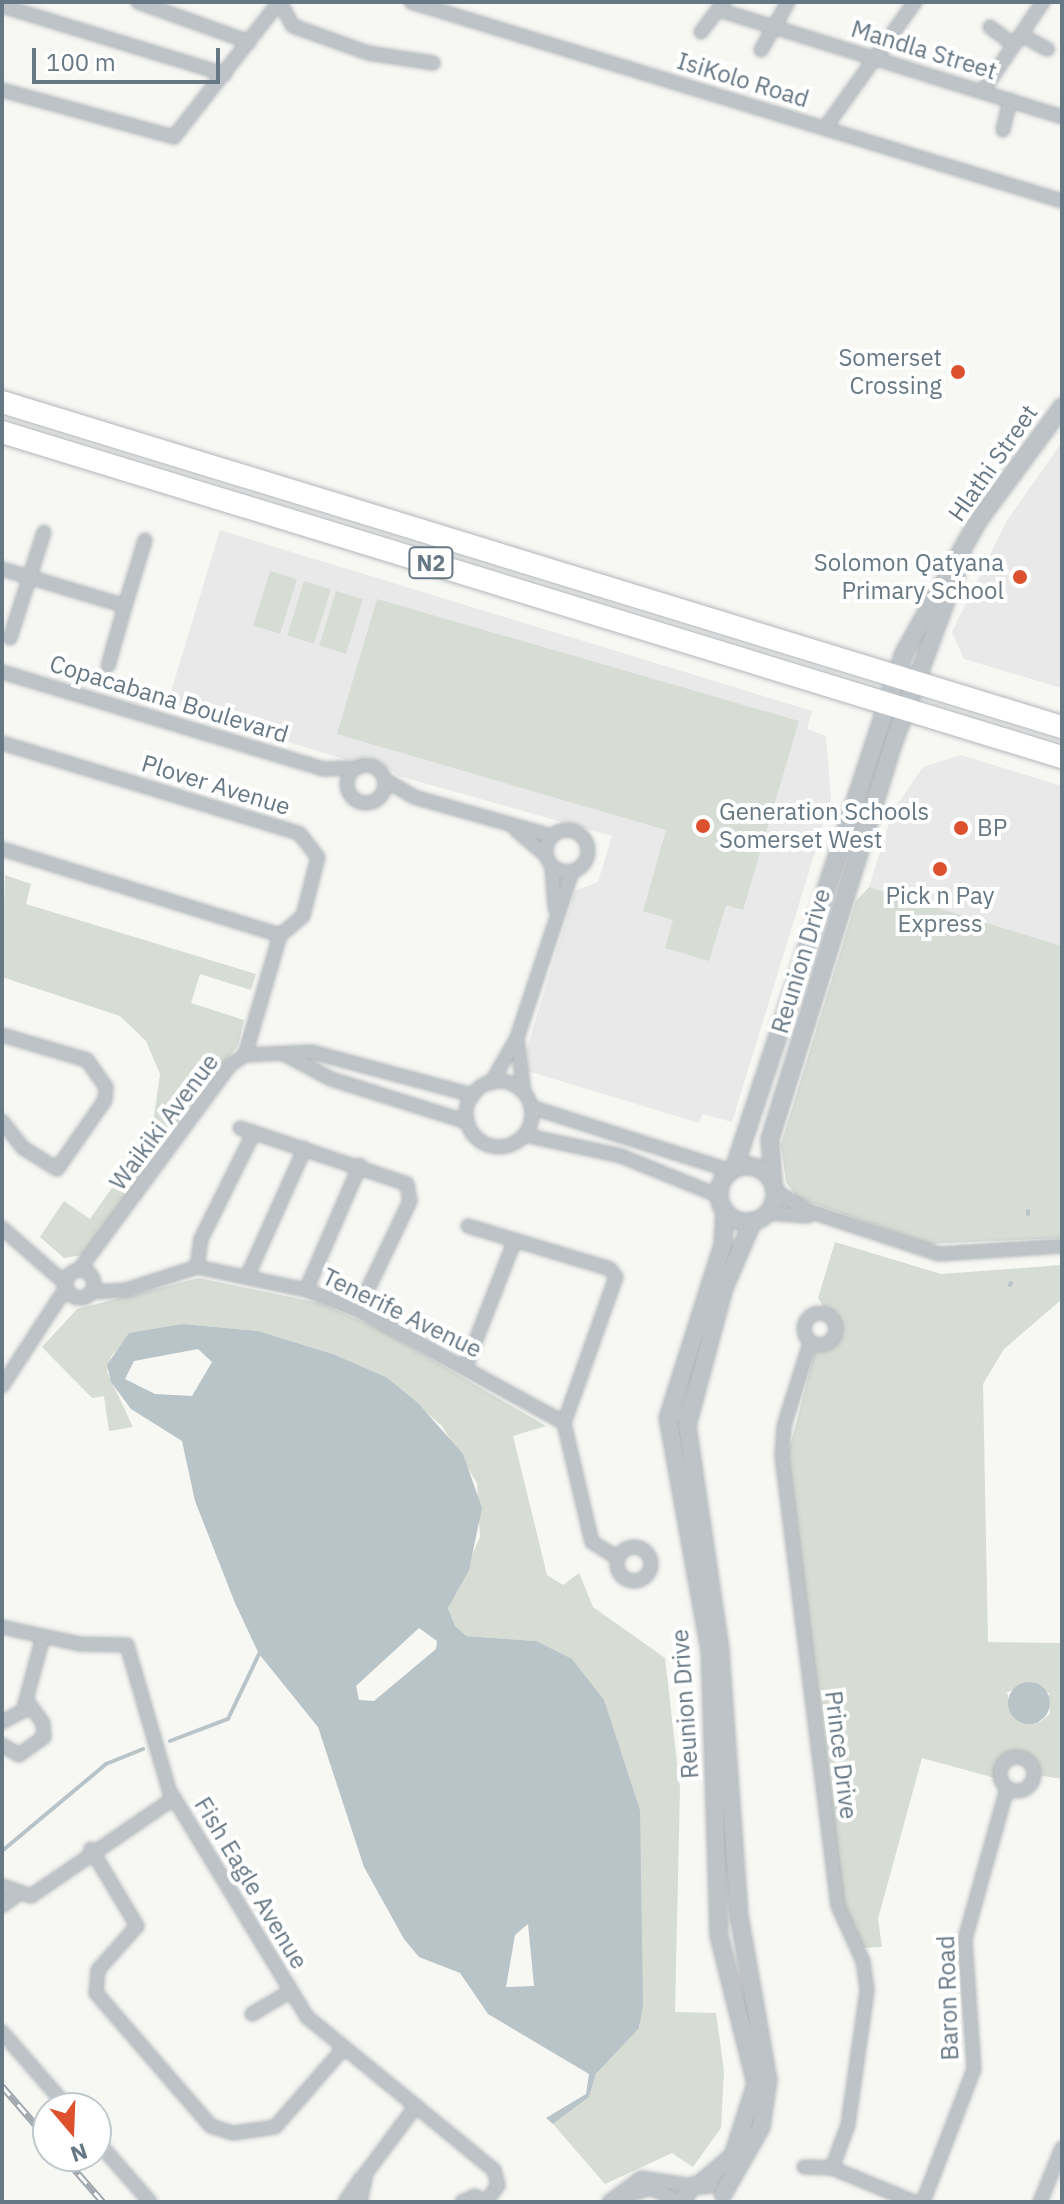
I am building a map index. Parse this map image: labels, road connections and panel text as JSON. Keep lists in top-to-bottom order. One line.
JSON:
{"streets":{"highway":["N2"],"street":["Mandla Street","IsiKolo Road","Hlathi Street","Copacabana Boulevard","Plover Avenue","Reunion Drive","Waikiki Avenue","Tenerife Avenue","Prince Drive","Fish Eagle Avenue","Baron Road"]},"crossings":[["Hlathi Street","N2"],["Hlathi Street","Reunion Drive"],["N2","Reunion Drive"],["Plover Avenue","Waikiki Avenue"],["Waikiki Avenue","Tenerife Avenue"]],"places":["Somerset Crossing","Solomon Qatyana Primary School","Generation Schools Somerset West","BP","Pick n Pay Express"],"scale_bar":"100 m","north":"bottom"}
